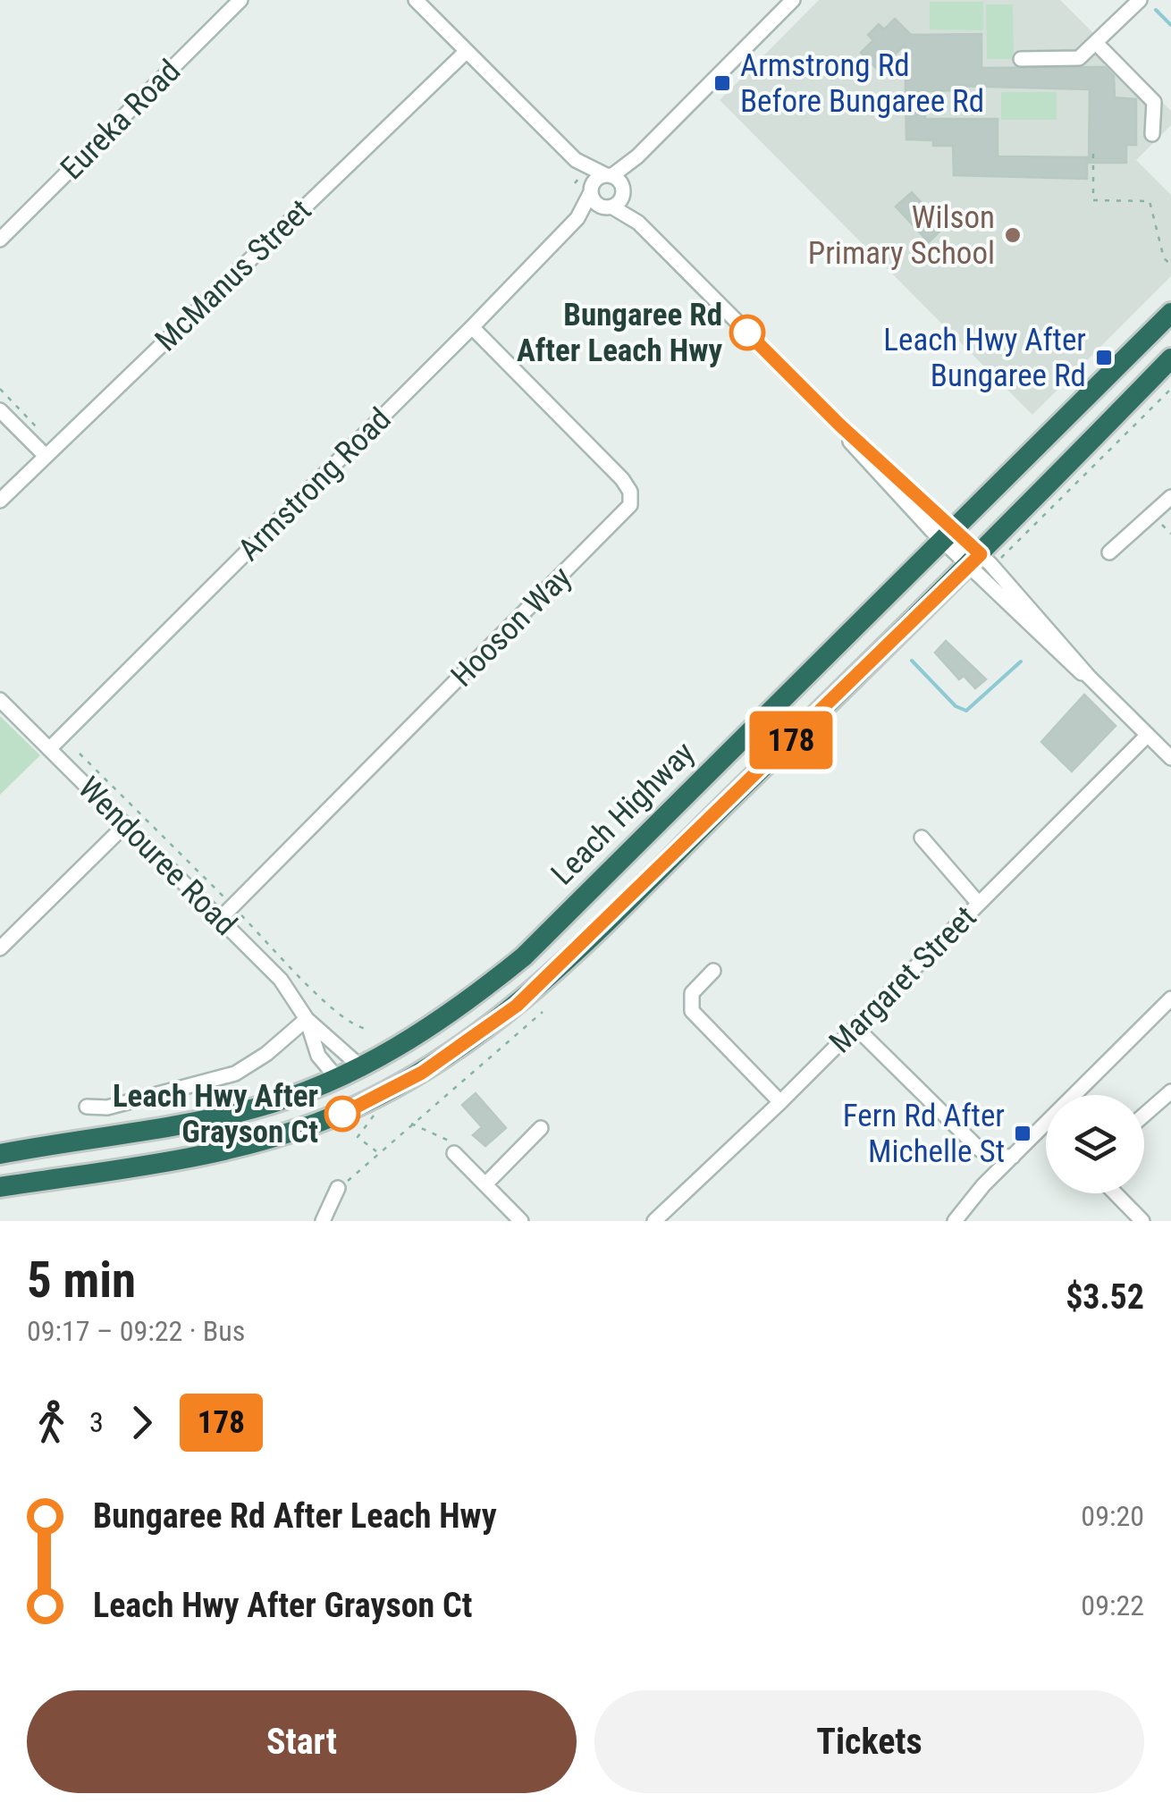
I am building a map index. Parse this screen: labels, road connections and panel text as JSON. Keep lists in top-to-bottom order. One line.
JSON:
{"streets":{"highway":["Leach Highway"],"street":["Eureka Road","McManus Street","Armstrong Road","Hooson Way","Wendouree Road","Margaret Street"]},"crossings":[["Armstrong Road","Hooson Way"],["Armstrong Road","Wendouree Road"],["Hooson Way","Wendouree Road"],["Leach Highway","Wendouree Road"]],"places":{"transit":["Armstrong Rd Before Bungaree Rd","Leach Hwy After Bungaree Rd","Fern Rd After Michelle St"],"other":["Wilson Primary School","Bungaree Rd After Leach Hwy","Leach Hwy After Grayson Ct"]},"lines":["bus line 178"],"page":{"on_map":"178","heading":["5 min","09:17 – 09:22 · Bus","$3.52"],"legs":["3","178"],"list":[{"name":"Bungaree Rd After Leach Hwy","value":"09:20"},{"name":"Leach Hwy After Grayson Ct","value":"09:22"}],"buttons":["Start","Tickets"]}}
